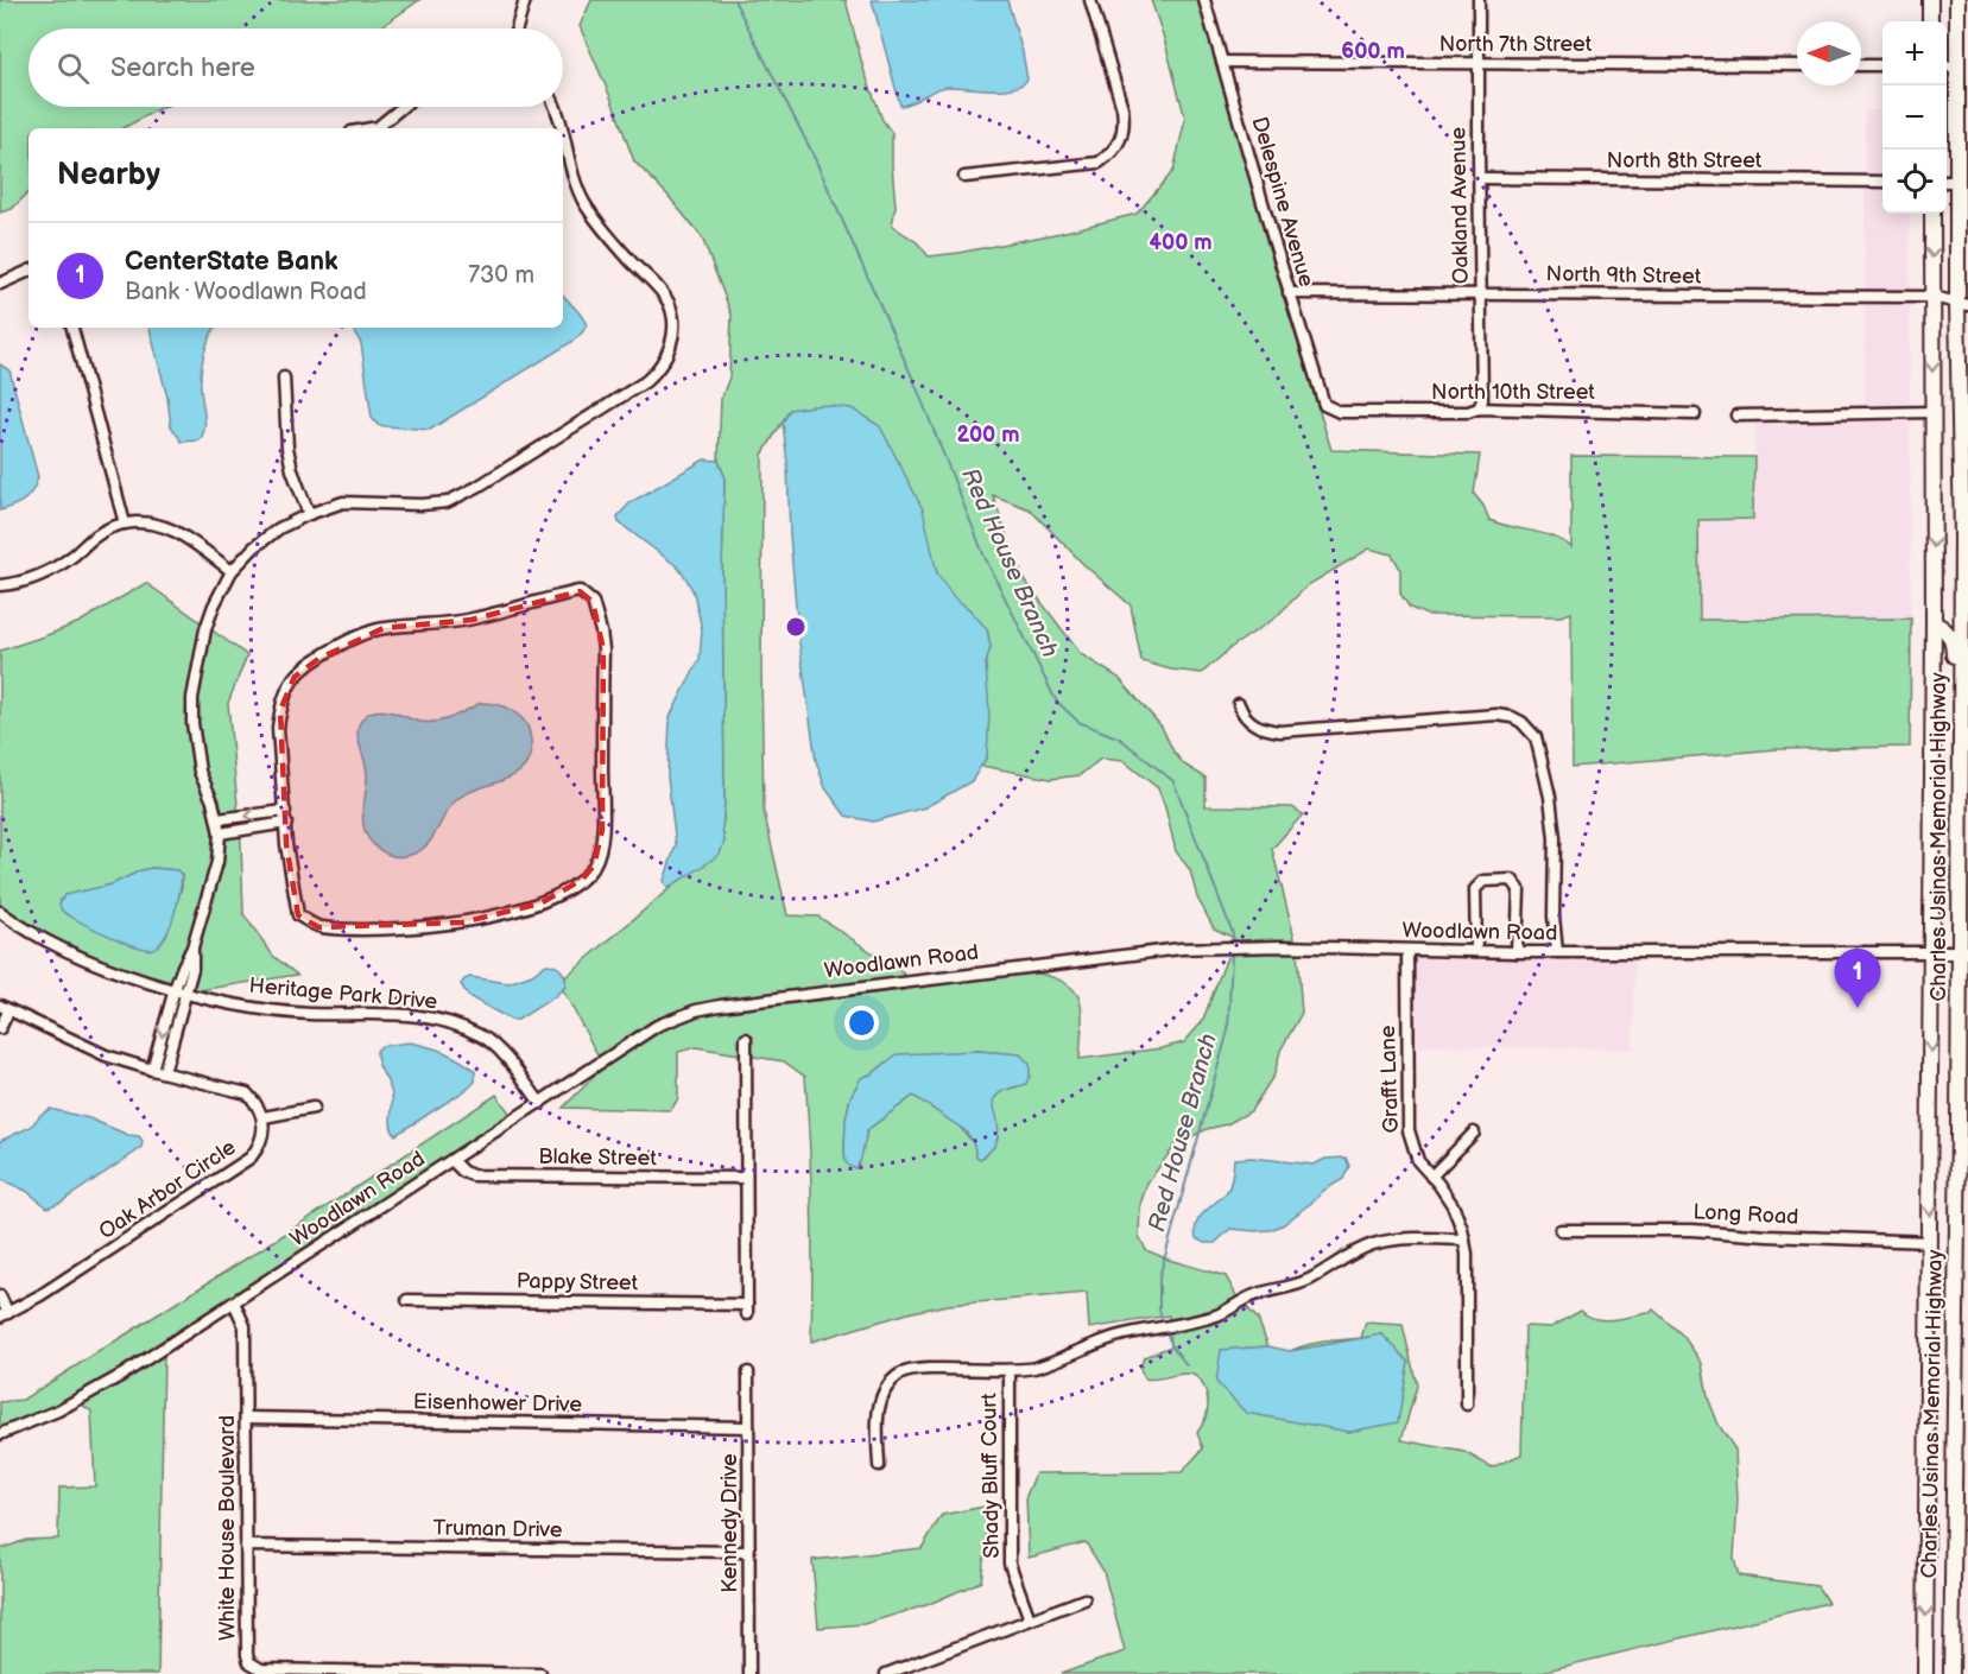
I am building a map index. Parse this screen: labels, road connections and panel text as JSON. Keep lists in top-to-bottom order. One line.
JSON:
{"streets":{"highway":["Charles Usinas Memorial Highway"],"street":["North 7th Street","North 8th Street","Delespine Avenue","Oakland Avenue","North 9th Street","North 10th Street","Woodlawn Road","Heritage Park Drive","Grafft Lane","Blake Street","Oak Arbor Circle","Long Road","Pappy Street","Eisenhower Drive","Shady Bluff Court","Kennedy Drive","White House Boulevard","Truman Drive"]},"crossings":[["North 7th Street","Delespine Avenue"],["North 7th Street","Oakland Avenue"],["North 8th Street","Oakland Avenue"],["Delespine Avenue","North 9th Street"],["Delespine Avenue","North 10th Street"],["Oakland Avenue","North 9th Street"],["Oakland Avenue","North 10th Street"],["North 9th Street","Charles Usinas Memorial Highway"],["Charles Usinas Memorial Highway","Woodlawn Road"],["Charles Usinas Memorial Highway","Long Road"],["Woodlawn Road","Heritage Park Drive"],["Woodlawn Road","Grafft Lane"],["Woodlawn Road","Blake Street"],["Woodlawn Road","White House Boulevard"],["Blake Street","Pappy Street"],["Eisenhower Drive","Kennedy Drive"],["Eisenhower Drive","White House Boulevard"],["Kennedy Drive","Truman Drive"],["White House Boulevard","Truman Drive"]],"water":["Red House Branch"],"north":"left","page":{"map_buttons":["+","−"],"search":"Search here","heading":"Nearby","list":[{"mark":"1","name":"CenterState Bank","note":"Bank · Woodlawn Road","value":"730 m"}],"pins":"1"},"rings":["600 m","400 m","200 m"]}
